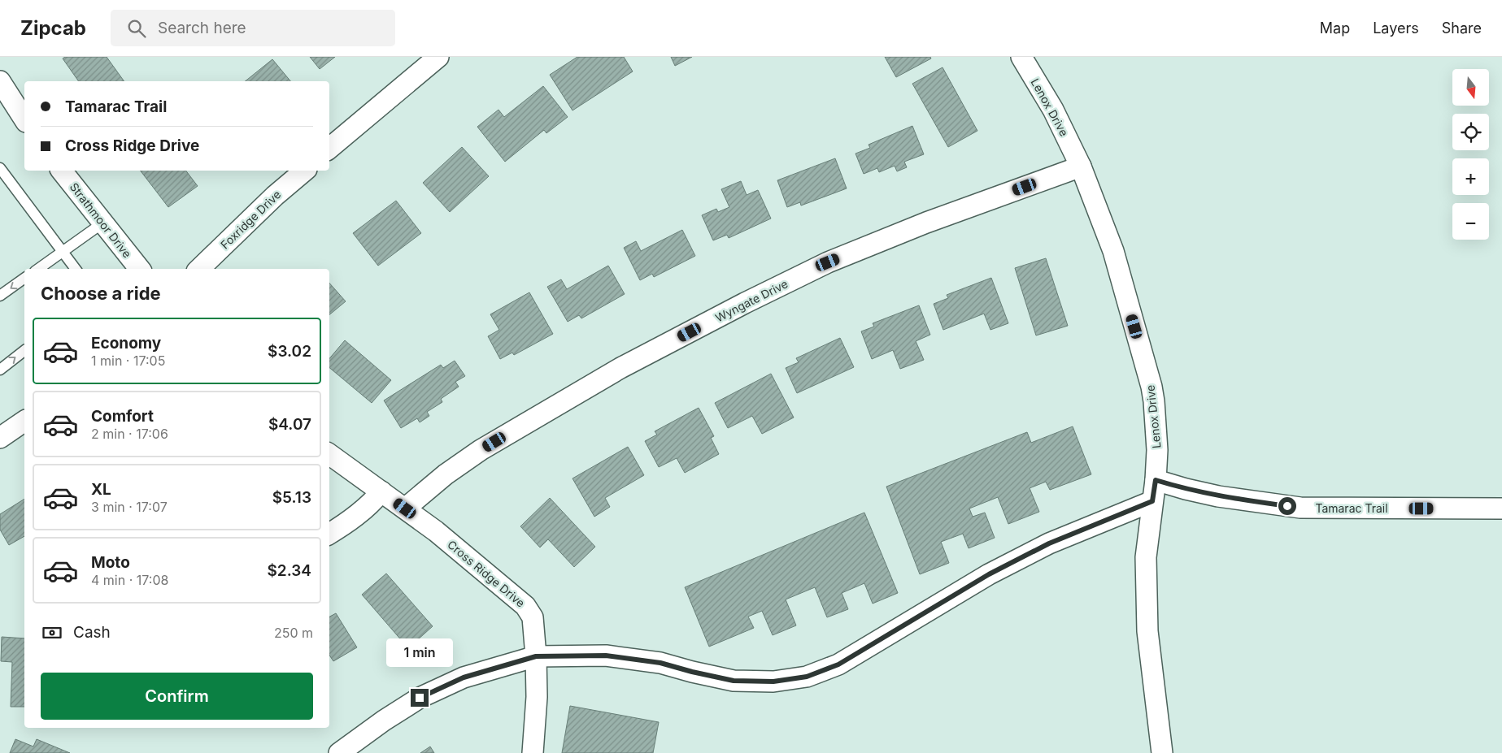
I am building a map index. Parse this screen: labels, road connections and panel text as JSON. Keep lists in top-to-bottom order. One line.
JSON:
{"streets":{"street":["Lenox Drive","Foxridge Drive","Strathmoor Drive","Wyngate Drive","Tamarac Trail","Cross Ridge Drive"]},"crossings":[["Lenox Drive","Wyngate Drive"],["Lenox Drive","Tamarac Trail"],["Wyngate Drive","Cross Ridge Drive"]],"north":"bottom","page":{"header":"Zipcab","search":"Search here","nav":["Map","Layers","Share"],"map_buttons":["+","−"],"banner":["Tamarac Trail","Cross Ridge Drive"],"heading":"Choose a ride","list":[{"name":"Economy","note":"1 min · 17:05","value":"$3.02"},{"name":"Comfort","note":"2 min · 17:06","value":"$4.07"},{"name":"XL","note":"3 min · 17:07","value":"$5.13"},{"name":"Moto","note":"4 min · 17:08","value":"$2.34"}],"pay":["Cash","250 m"],"bubble":"1 min","buttons":"Confirm"}}
